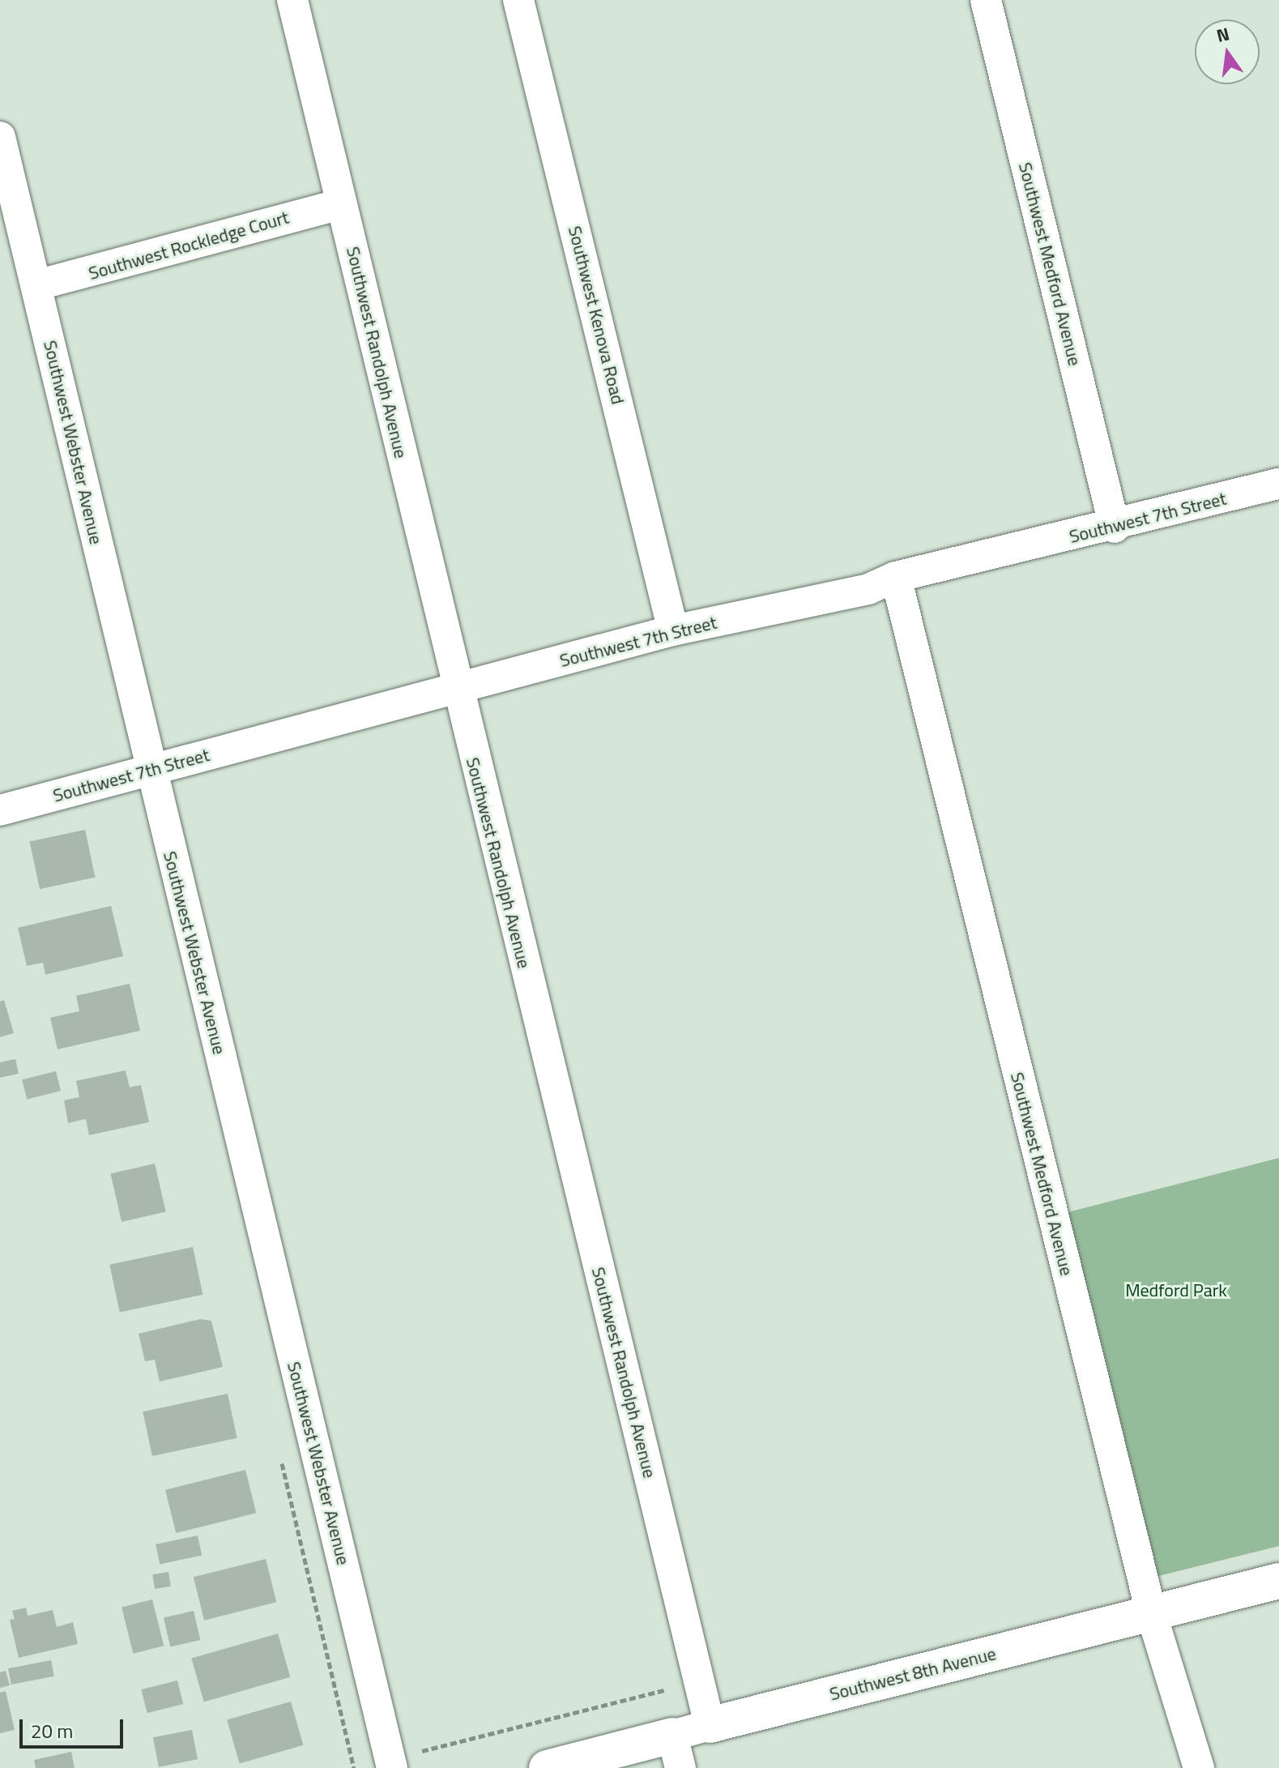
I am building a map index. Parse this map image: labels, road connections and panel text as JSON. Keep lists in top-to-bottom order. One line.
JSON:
{"streets":{"street":["Southwest Rockledge Court","Southwest Medford Avenue","Southwest Kenova Road","Southwest Randolph Avenue","Southwest Webster Avenue","Southwest 7th Street","Southwest 8th Avenue"]},"crossings":[["Southwest Rockledge Court","Southwest Randolph Avenue"],["Southwest Rockledge Court","Southwest Webster Avenue"],["Southwest Medford Avenue","Southwest 7th Street"],["Southwest Medford Avenue","Southwest 8th Avenue"],["Southwest Kenova Road","Southwest 7th Street"],["Southwest Randolph Avenue","Southwest 7th Street"],["Southwest Randolph Avenue","Southwest 8th Avenue"],["Southwest Webster Avenue","Southwest 7th Street"]],"parks":["Medford Park"],"scale_bar":"20 m","north":"top"}
